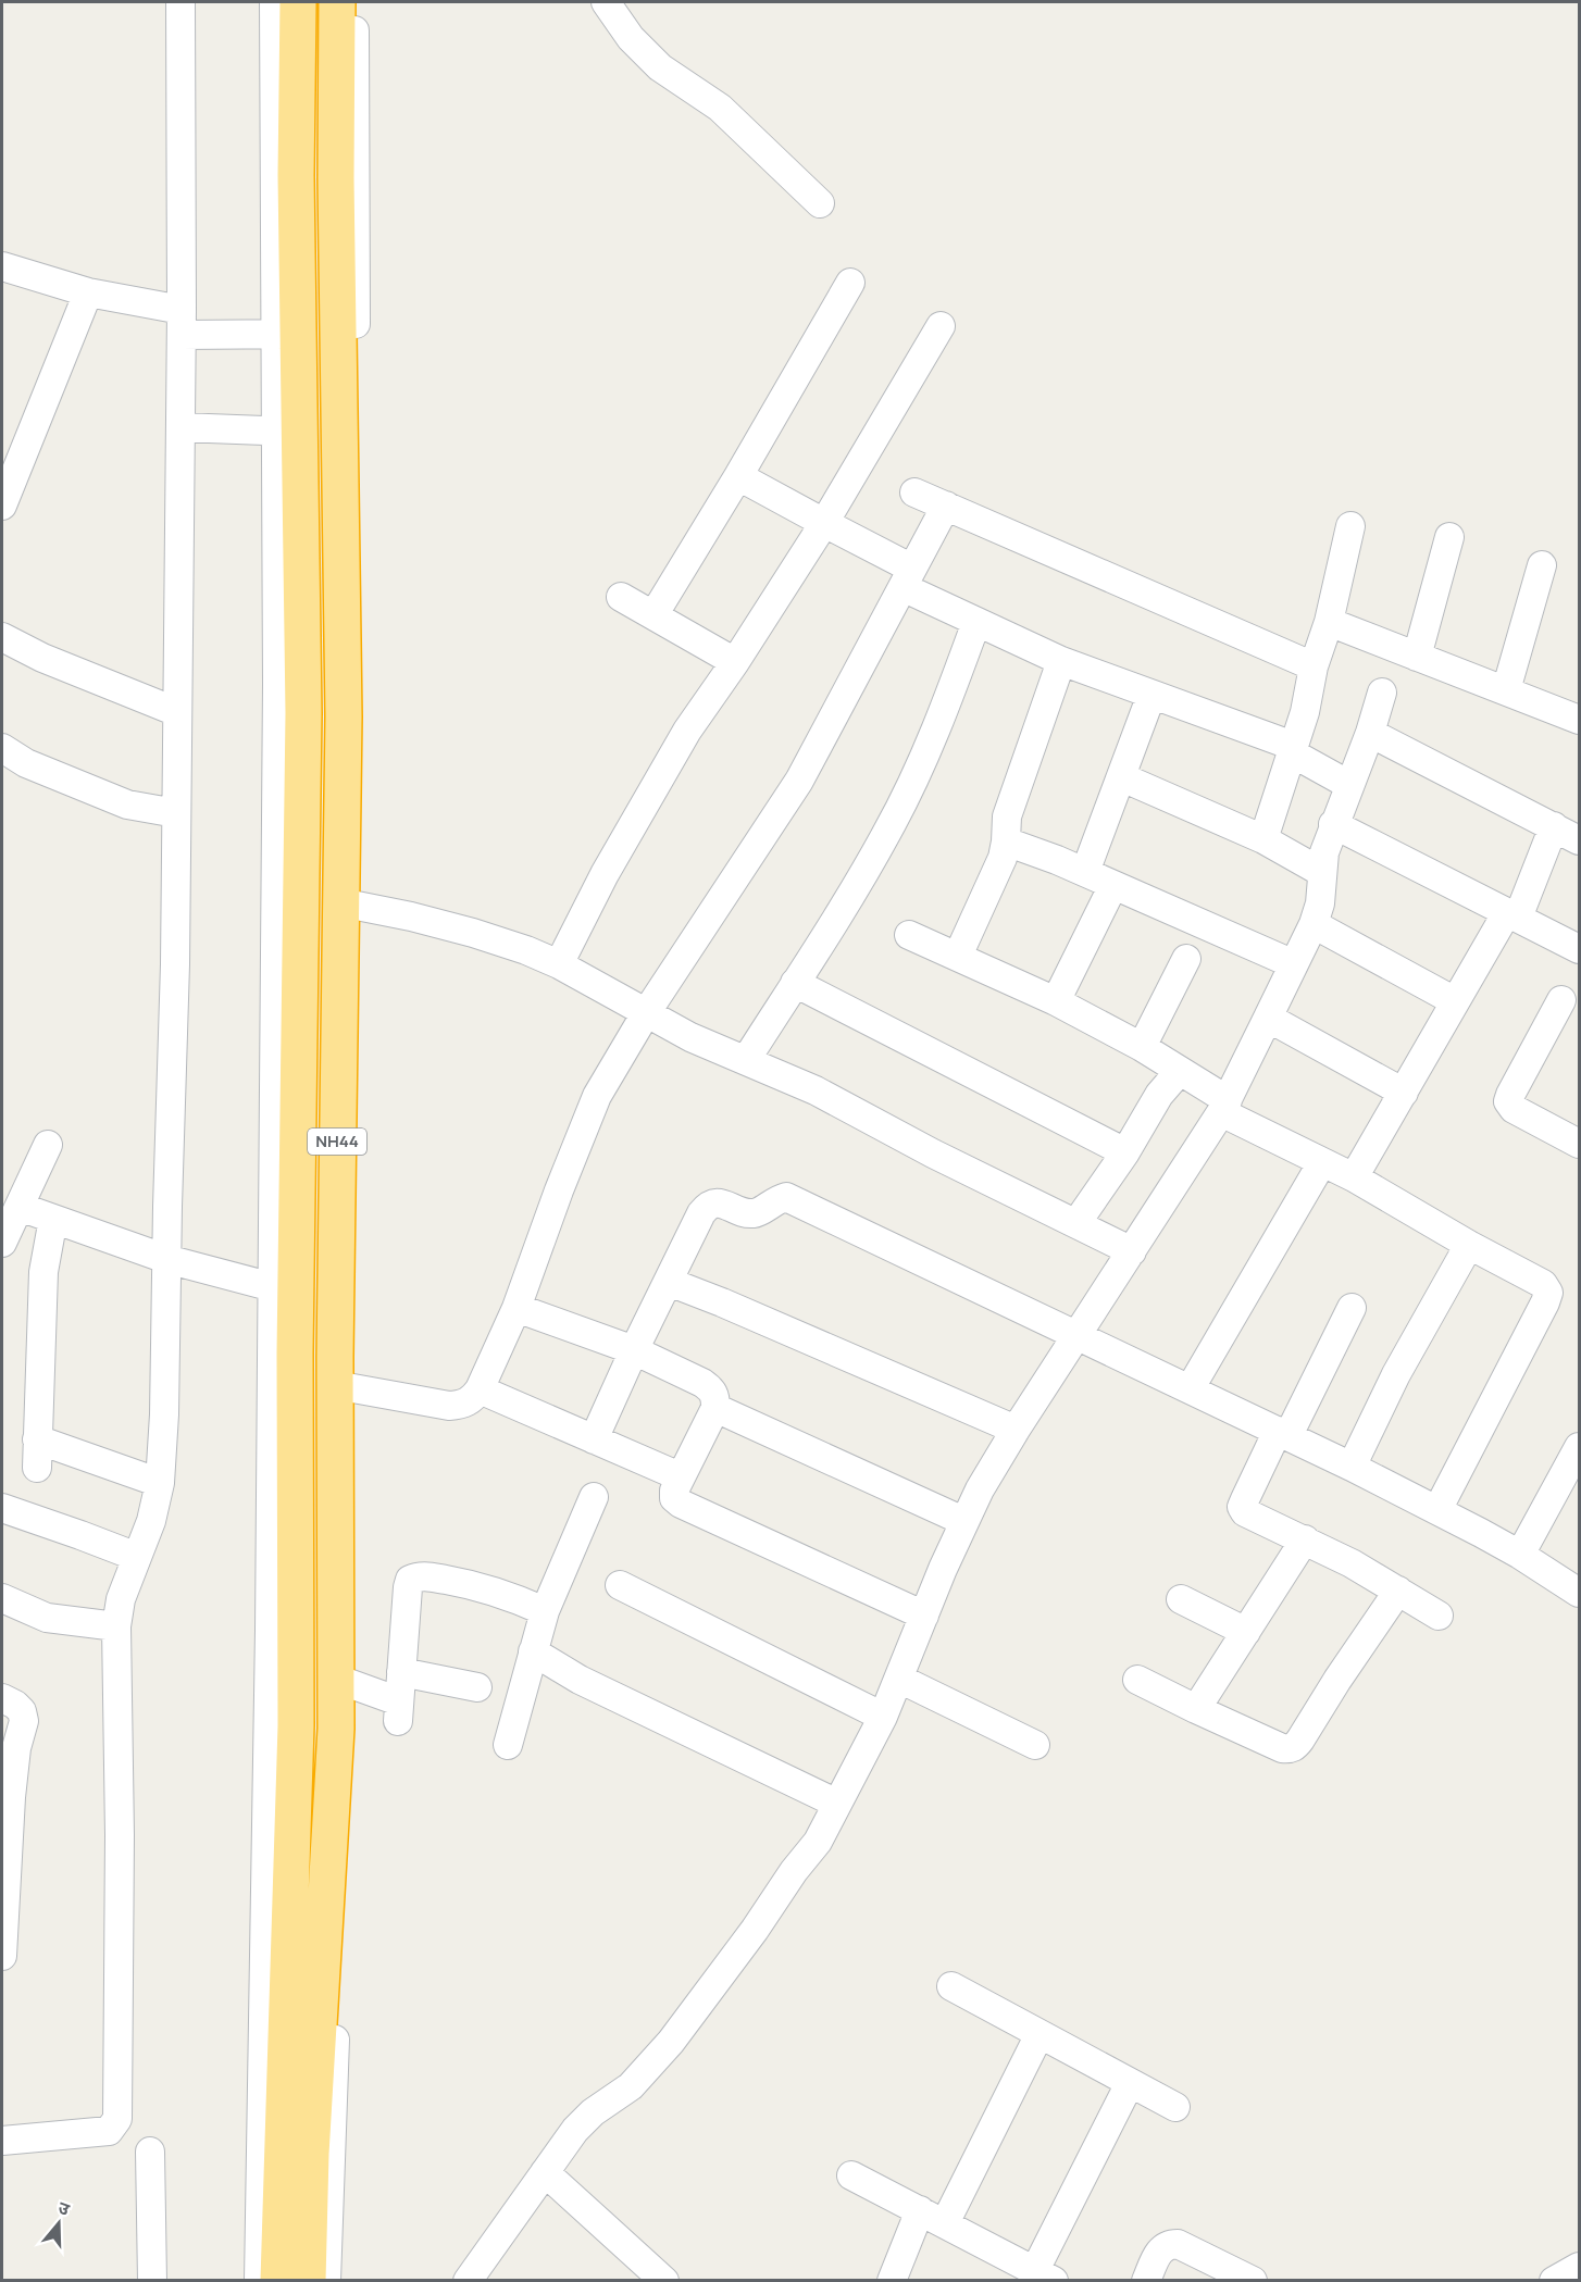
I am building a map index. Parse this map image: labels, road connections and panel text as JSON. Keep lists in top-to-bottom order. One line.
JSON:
{"streets":{"highway":["NH44"]},"north":"top"}
